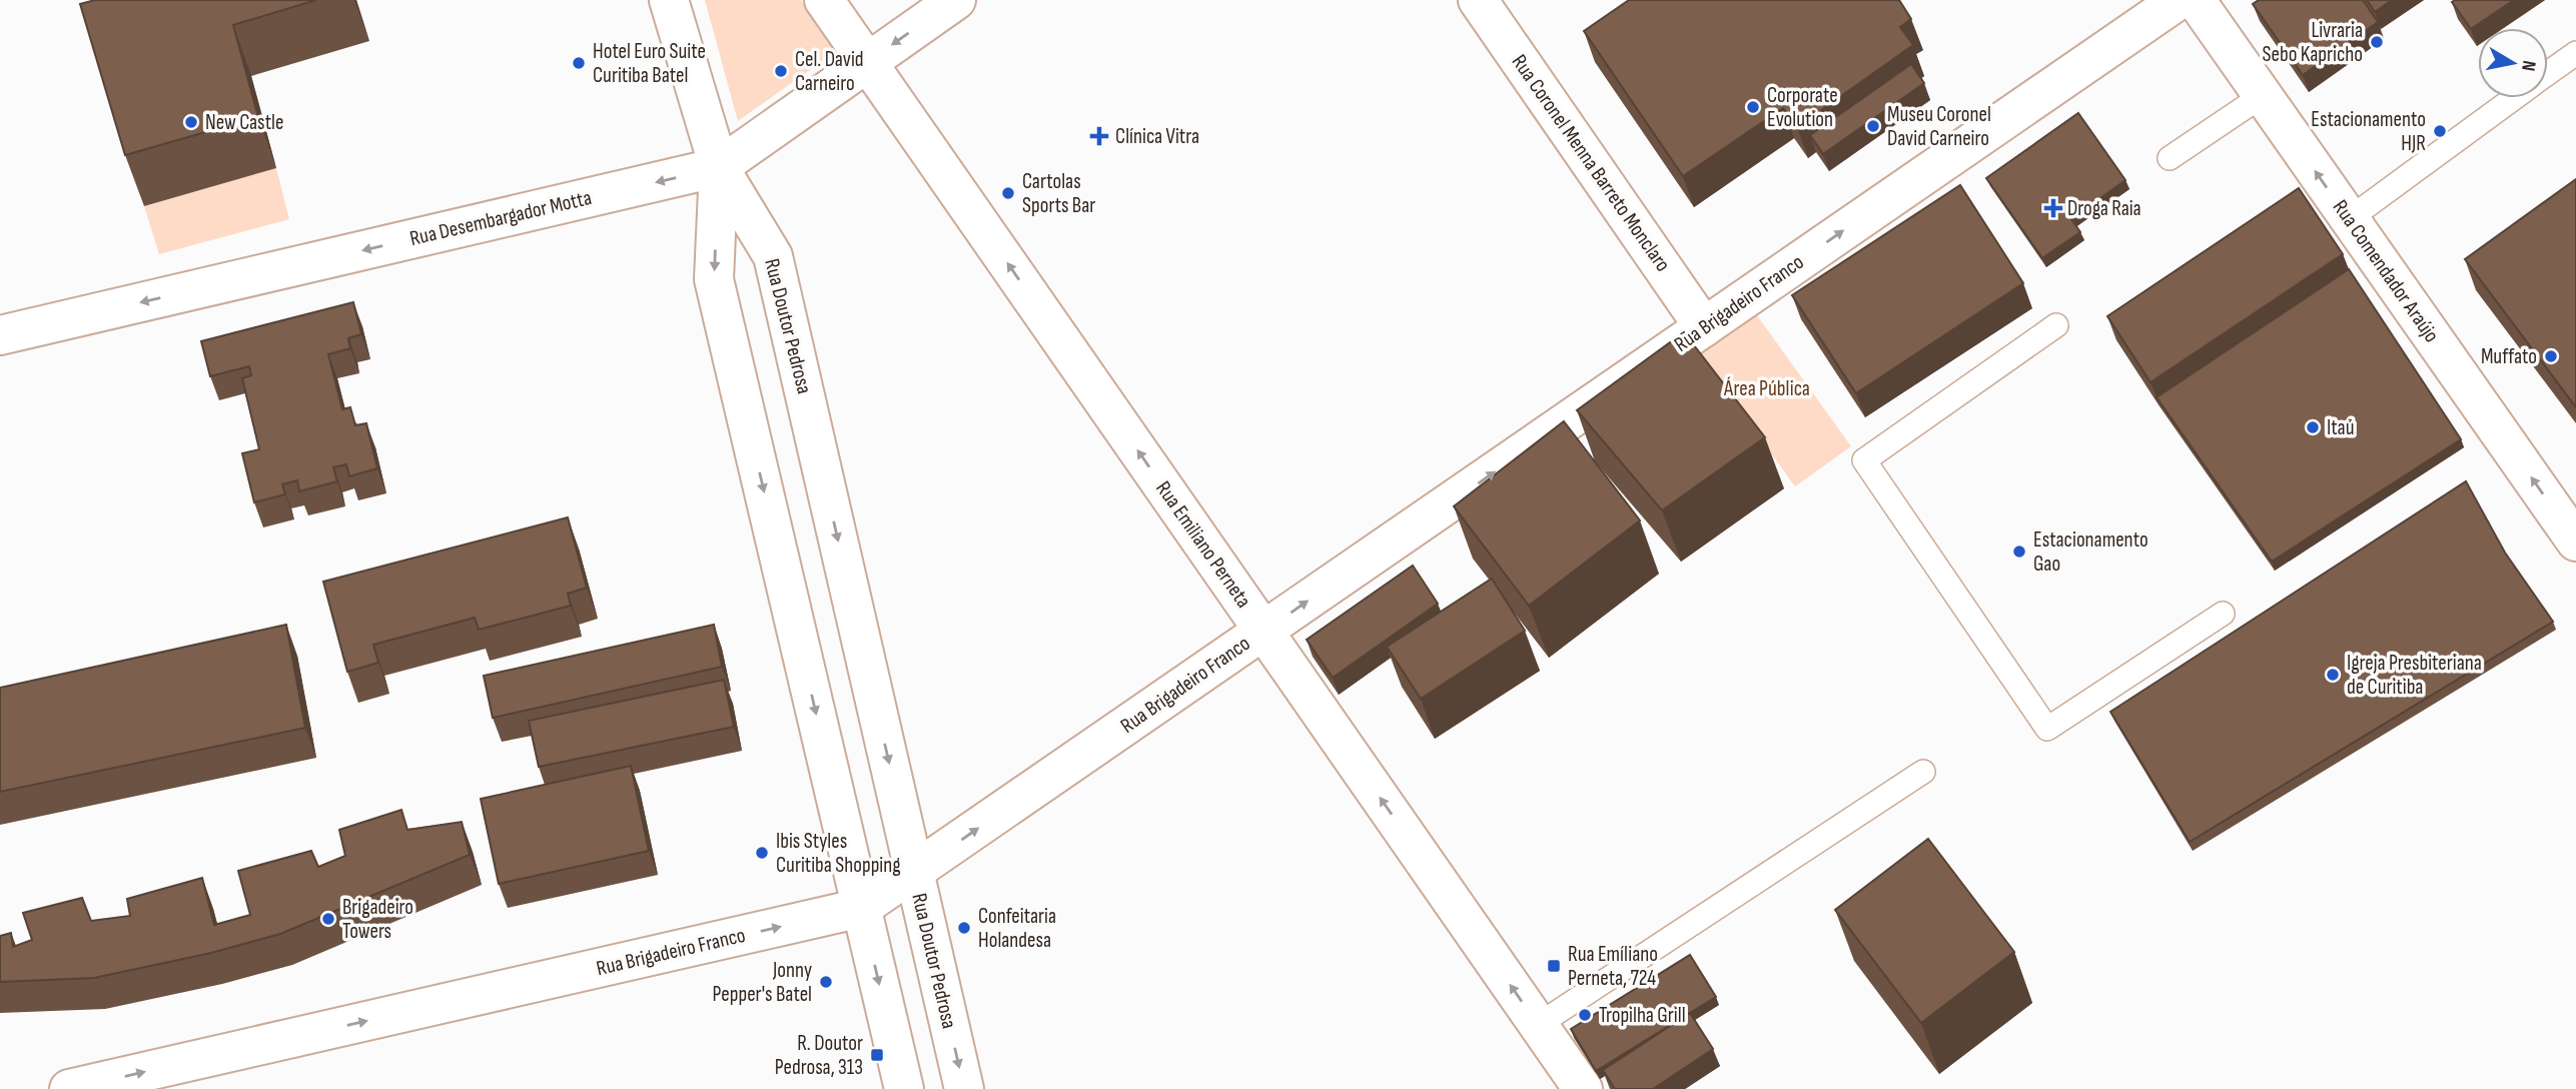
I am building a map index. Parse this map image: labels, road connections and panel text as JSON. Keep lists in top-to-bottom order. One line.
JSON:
{"streets":{"main road":["Rua Coronel Menna Barreto Monclaro","Rua Desembargador Motta","Rua Comendador Araújo","Rua Brigadeiro Franco","Rua Doutor Pedrosa","Rua Emiliano Perneta"]},"crossings":[["Rua Coronel Menna Barreto Monclaro","Rua Brigadeiro Franco"],["Rua Desembargador Motta","Rua Doutor Pedrosa"],["Rua Desembargador Motta","Rua Emiliano Perneta"],["Rua Brigadeiro Franco","Rua Doutor Pedrosa"],["Rua Brigadeiro Franco","Rua Emiliano Perneta"]],"one_way":["Rua Desembargador Motta","Rua Comendador Araújo","Rua Brigadeiro Franco"],"parks":["Área Pública"],"places":{"other":["Livraria Sebo Kapricho","Hotel Euro Suite Curitiba Batel","Cel. David Carneiro","Corporate Evolution","New Castle","Museu Coronel David Carneiro","Estacionamento HJR","Cartolas Sports Bar","Muffato","Itaú","Estacionamento Gao","Igreja Presbiteriana de Curitiba","Ibis Styles Curitiba Shopping","Brigadeiro Towers","Confeitaria Holandesa","Jonny Pepper's Batel","Tropilha Grill"],"health":["Clínica Vitra","Droga Raia"],"transit":["Rua Emíliano Perneta, 724","R. Doutor Pedrosa, 313"]},"north":"right"}
